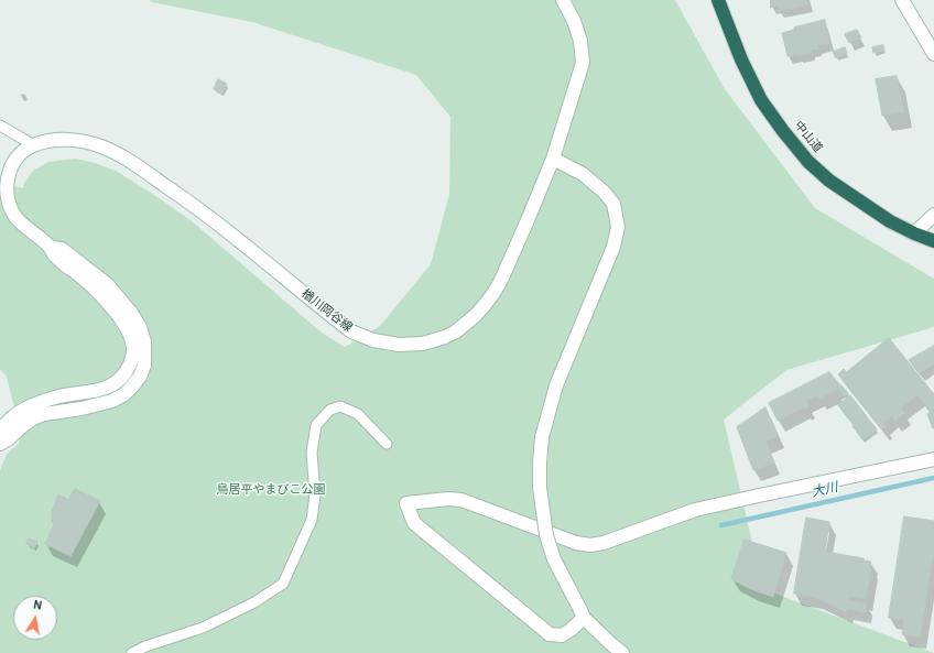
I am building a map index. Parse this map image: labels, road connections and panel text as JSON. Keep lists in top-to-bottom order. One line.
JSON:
{"streets":{"highway":["中山道"],"main road":["楢川岡谷線"]},"water":["大川"],"parks":["鳥居平やまびこ公園"],"north":"top"}
